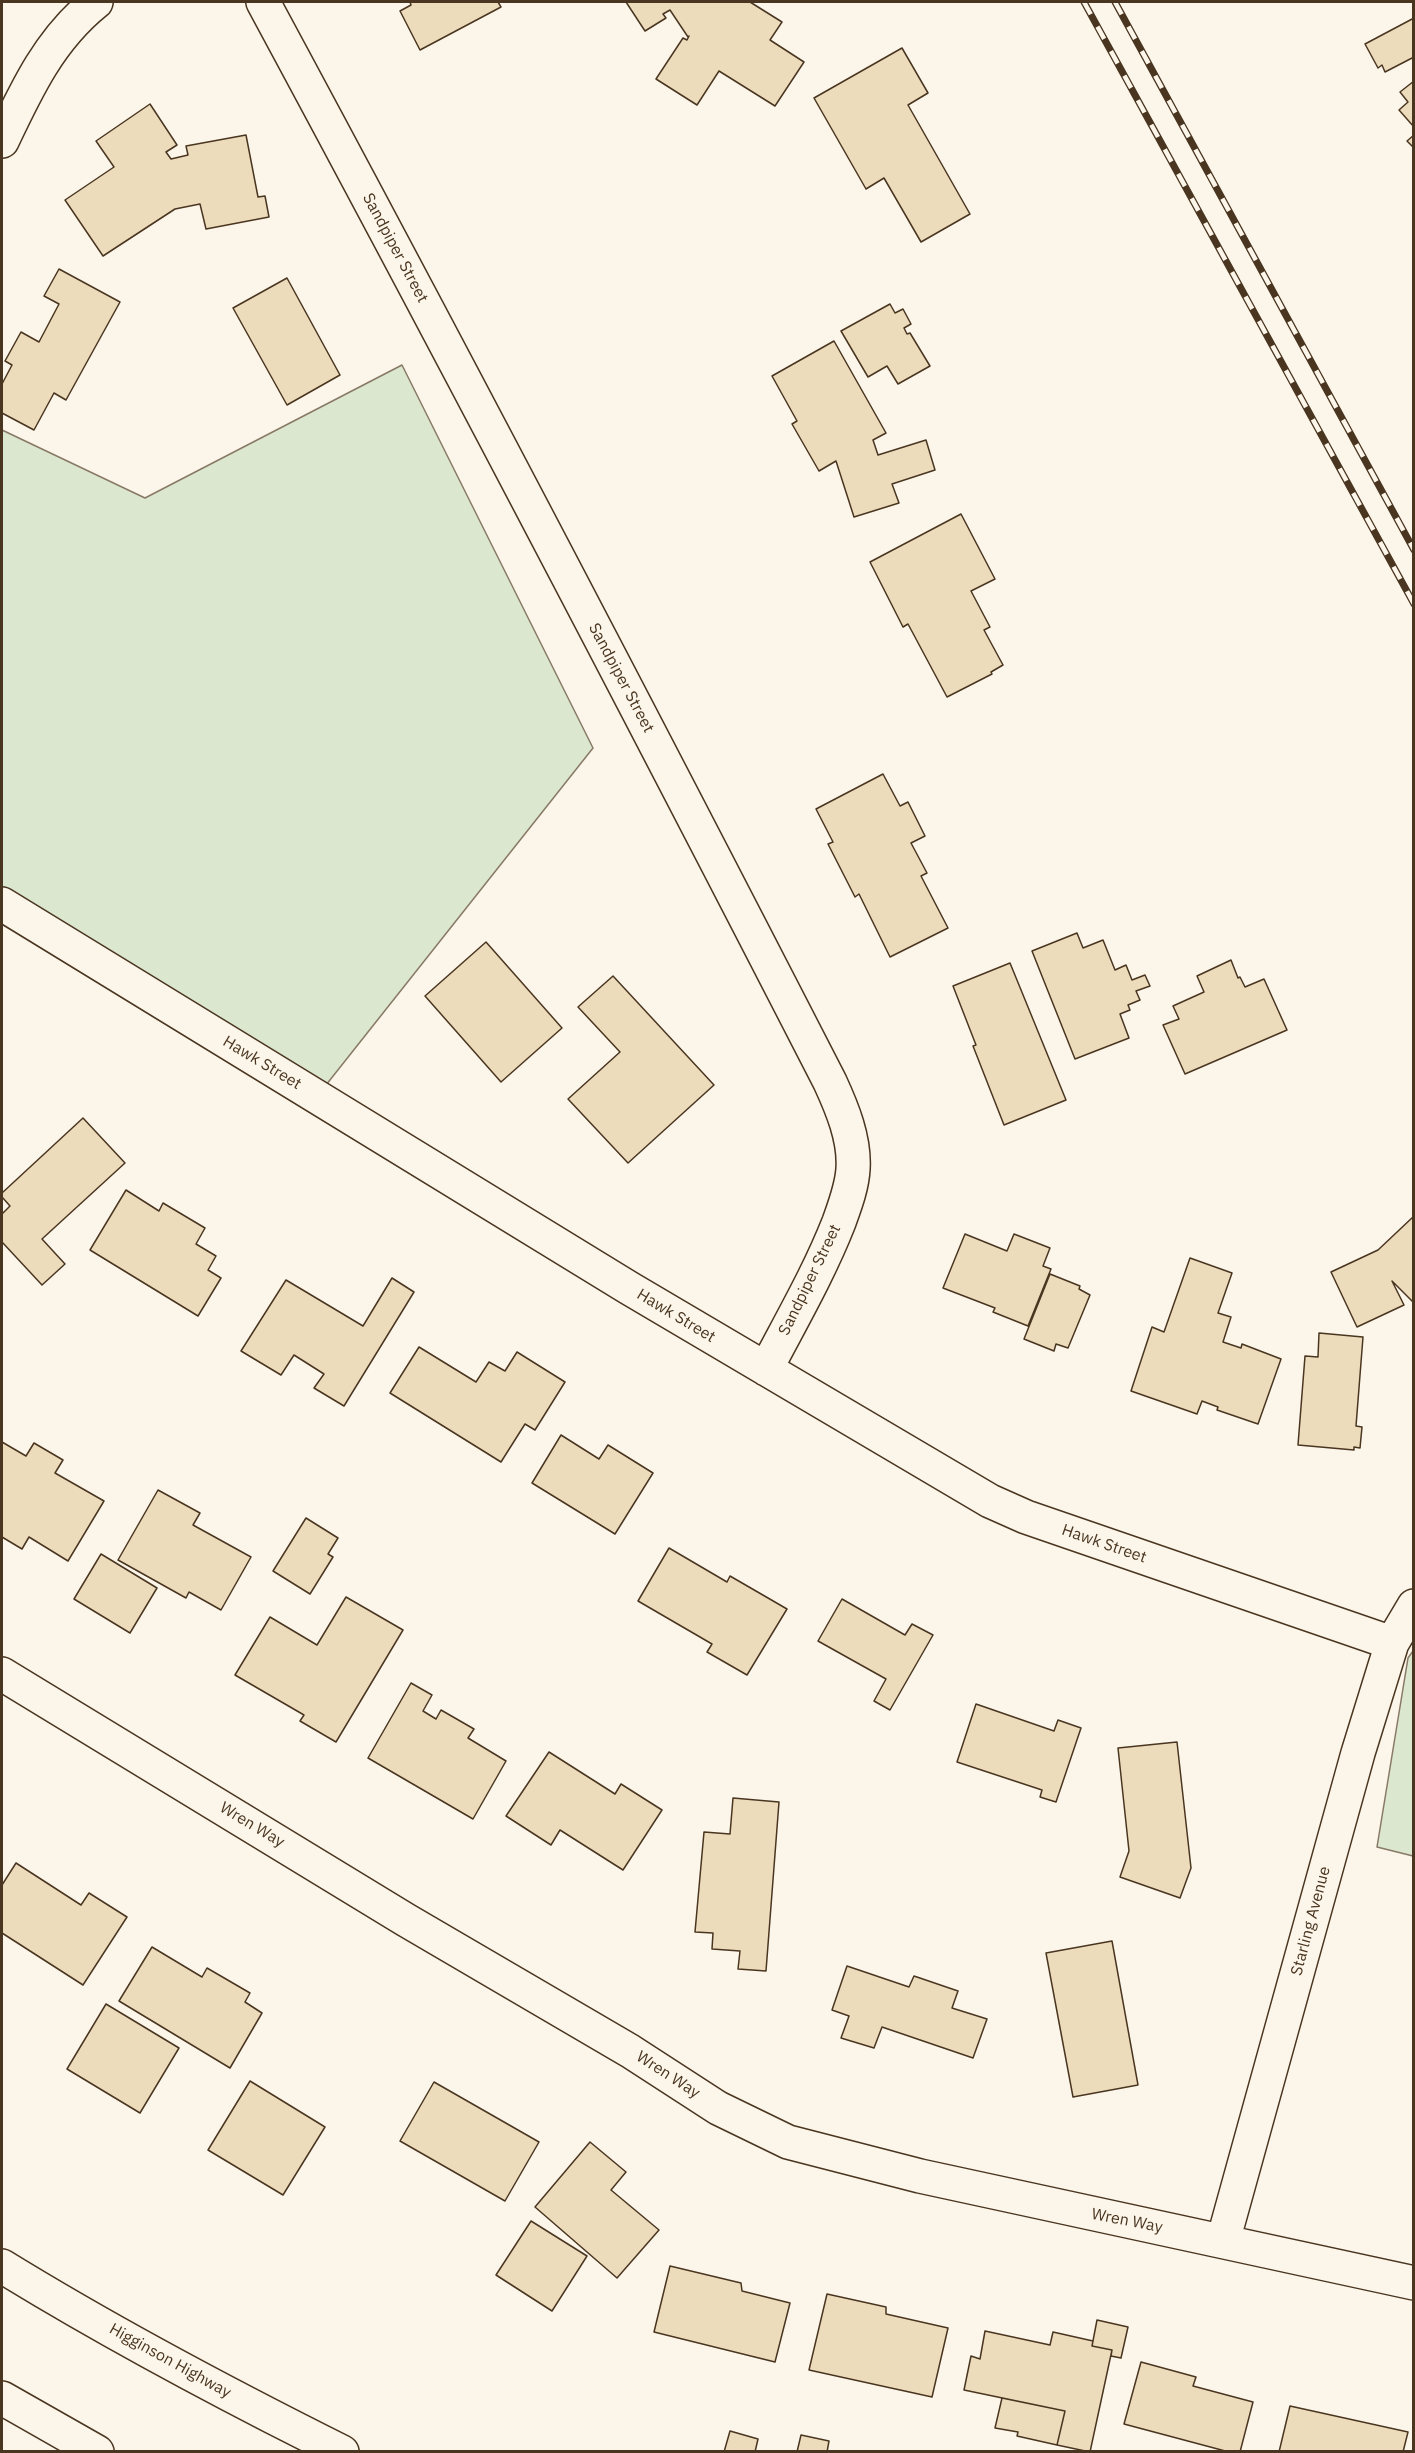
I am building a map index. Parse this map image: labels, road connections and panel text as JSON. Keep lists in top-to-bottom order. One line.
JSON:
{"streets":{"main road":["Sandpiper Street","Hawk Street","Wren Way","Starling Avenue","Higginson Highway"]},"crossings":[["Sandpiper Street","Hawk Street"],["Hawk Street","Starling Avenue"],["Wren Way","Starling Avenue"]]}
